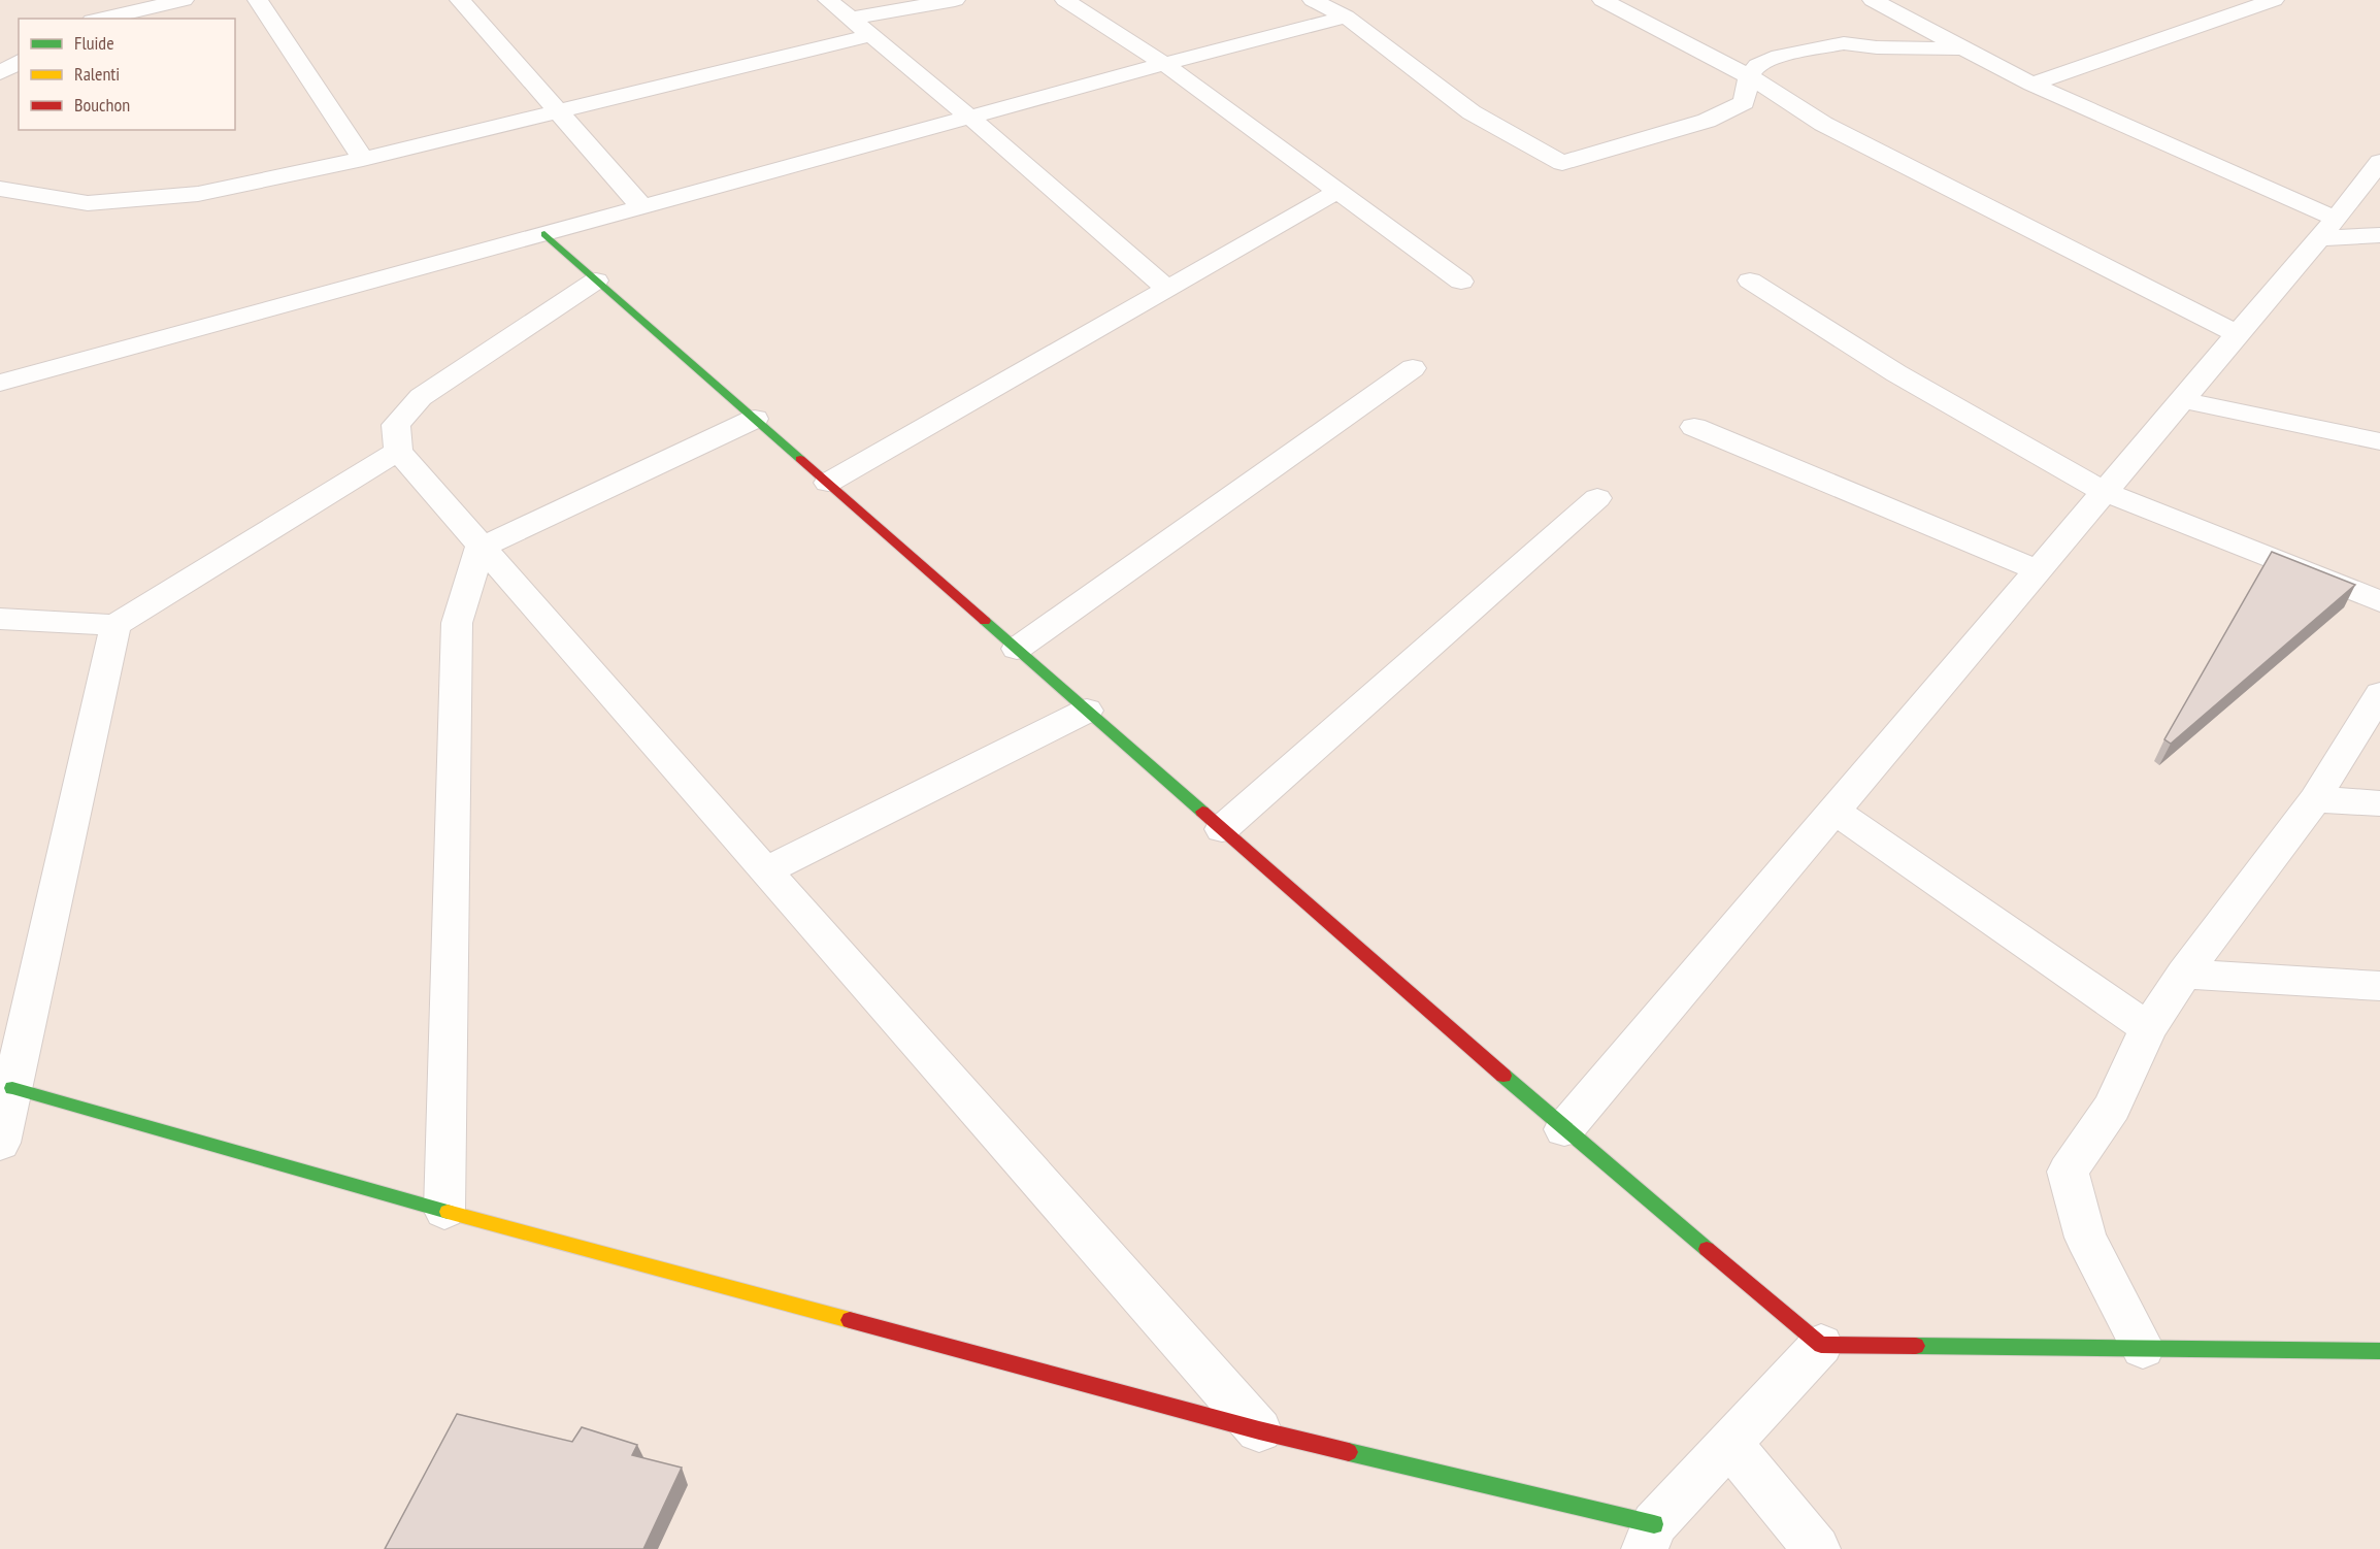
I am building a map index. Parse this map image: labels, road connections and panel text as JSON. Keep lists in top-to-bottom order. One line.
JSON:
{"legend":["Fluide","Ralenti","Bouchon"]}
